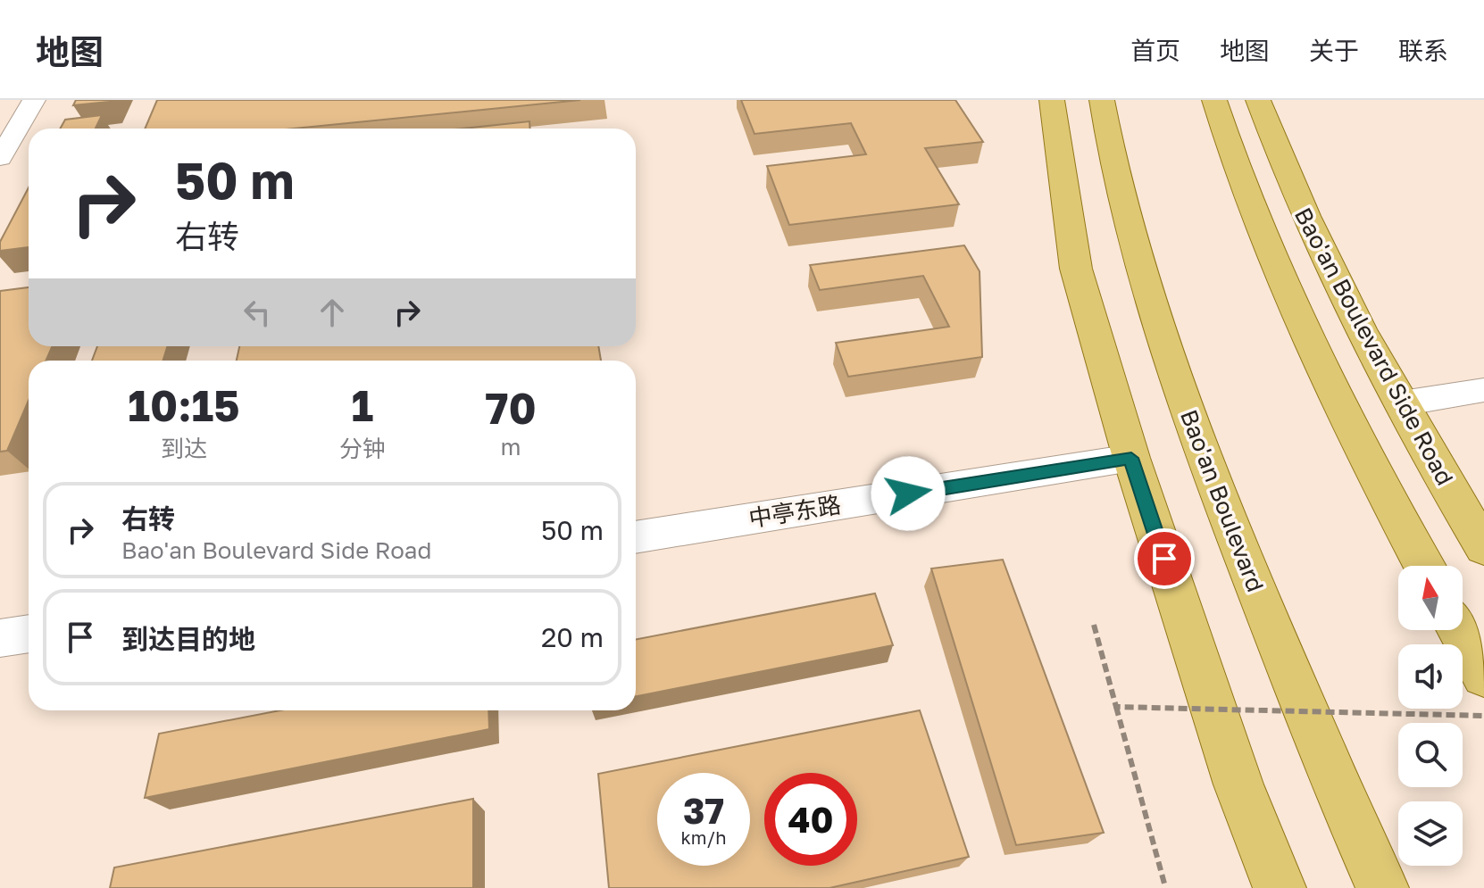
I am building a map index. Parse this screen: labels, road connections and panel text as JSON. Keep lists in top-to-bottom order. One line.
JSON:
{"streets":{"main road":["Bao'an Boulevard Side Road","Bao'an Boulevard"],"street":["中亭东路"]},"north":"top","page":{"header":"地图","nav":["首页","地图","关于","联系"],"turn":["50 m","右转"],"eta":["10:15","到达","1","分钟","70","m"],"list":[{"name":"右转","note":"Bao'an Boulevard Side Road","value":"50 m"},{"name":"到达目的地","value":"20 m"}],"speed":"37 km/h","limit":"40"}}
